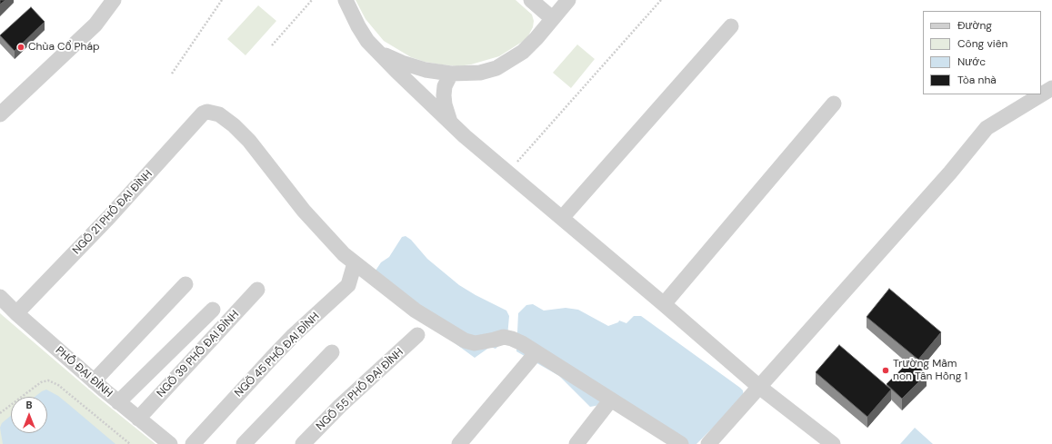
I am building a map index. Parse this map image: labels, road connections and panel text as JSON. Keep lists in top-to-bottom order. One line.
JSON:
{"streets":{"street":["NGÕ 21 PHỐ ĐẠI ĐÌNH","NGÕ 39 PHỐ ĐẠI ĐÌNH","NGÕ 45 PHỐ ĐẠI ĐÌNH","PHỐ ĐẠI ĐÌNH","NGÕ 55 PHỐ ĐẠI ĐÌNH"]},"crossings":[["NGÕ 21 PHỐ ĐẠI ĐÌNH","NGÕ 45 PHỐ ĐẠI ĐÌNH"],["NGÕ 21 PHỐ ĐẠI ĐÌNH","PHỐ ĐẠI ĐÌNH"],["NGÕ 39 PHỐ ĐẠI ĐÌNH","PHỐ ĐẠI ĐÌNH"]],"places":["Chùa Cổ Pháp","Trường Mầm non Tân Hồng 1"],"legend":["Đường","Công viên","Nước","Tòa nhà"],"north":"top"}
